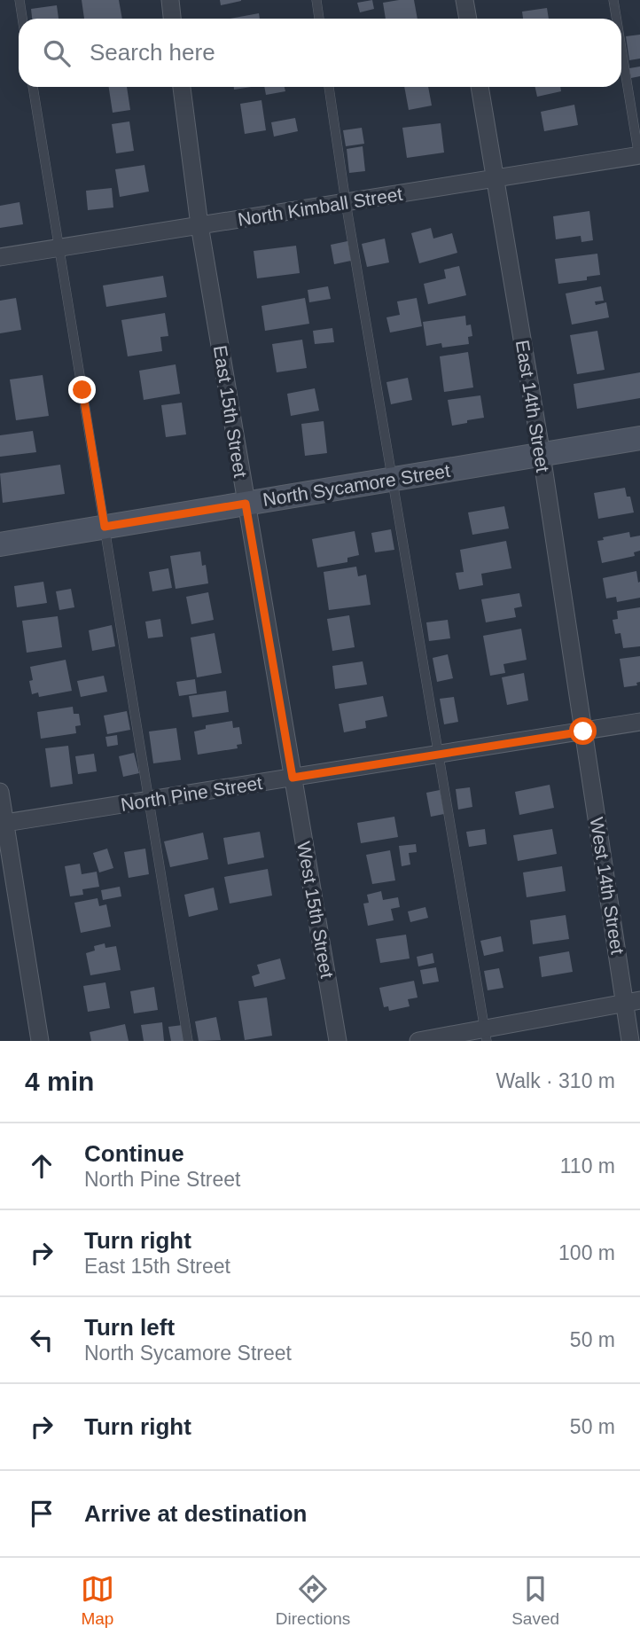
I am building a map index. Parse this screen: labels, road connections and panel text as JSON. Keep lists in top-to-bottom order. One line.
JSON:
{"streets":{"main road":["North Sycamore Street"],"street":["North Kimball Street","East 14th Street","East 15th Street","North Pine Street","West 14th Street","West 15th Street"]},"crossings":[["North Kimball Street","East 14th Street"],["North Kimball Street","East 15th Street"],["East 14th Street","North Sycamore Street"],["East 14th Street","North Pine Street"],["East 14th Street","West 14th Street"],["East 15th Street","North Sycamore Street"],["East 15th Street","North Pine Street"],["East 15th Street","West 15th Street"],["North Pine Street","West 14th Street"],["North Pine Street","West 15th Street"]],"page":{"search":"Search here","heading":["4 min","Walk · 310 m"],"list":[["Continue","North Pine Street","110 m"],["Turn right","East 15th Street","100 m"],["Turn left","North Sycamore Street","50 m"],["Turn right","50 m"],"Arrive at destination"],"nav":["Map","Directions","Saved"]}}
